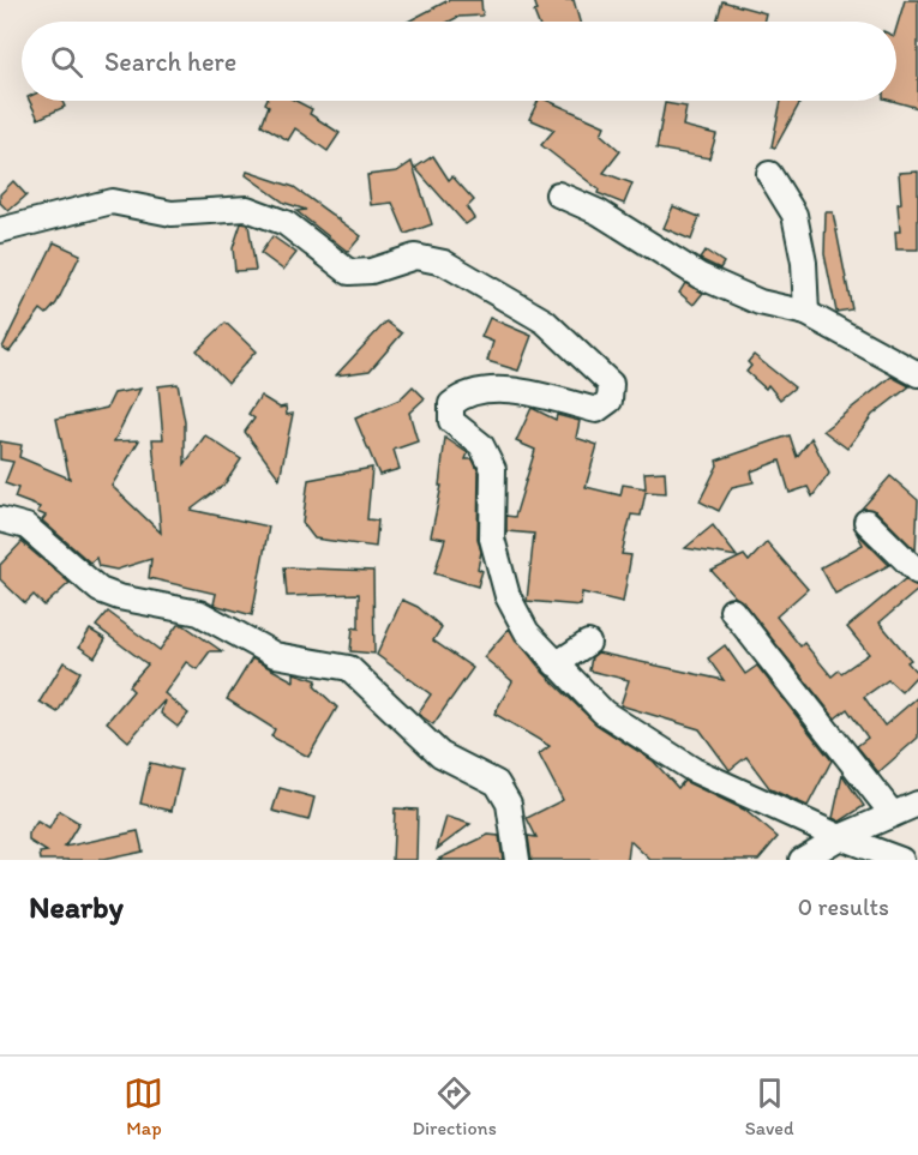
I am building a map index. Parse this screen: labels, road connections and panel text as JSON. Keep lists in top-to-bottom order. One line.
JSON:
{"page":{"search":"Search here","heading":["Nearby","0 results"],"nav":["Map","Directions","Saved"]}}
